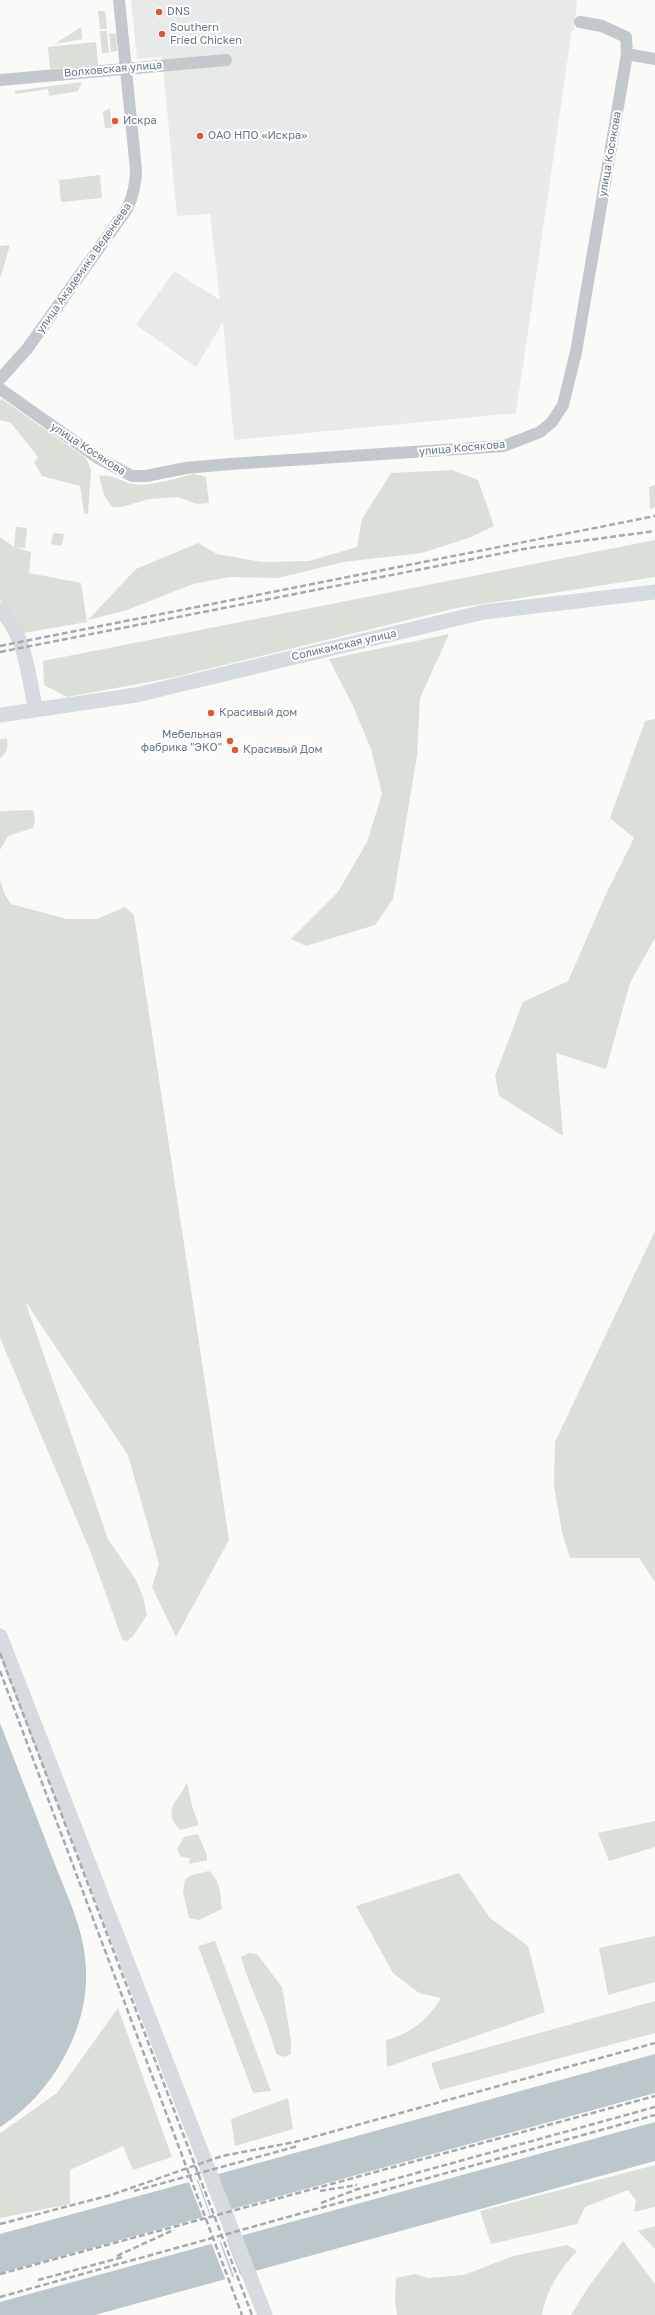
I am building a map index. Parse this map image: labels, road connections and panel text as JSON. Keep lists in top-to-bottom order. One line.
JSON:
{"streets":{"main road":["Соликамская улица"],"street":["Волховская улица","улица Косякова","улица Академика Веденеева"]},"crossings":[["Волховская улица","улица Академика Веденеева"]],"places":["DNS","Southern Fried Chicken","Искра","ОАО НПО «Искра»","Красивый дом","Мебельная фабрика \"ЭКО\"","Красивый Дом"]}
